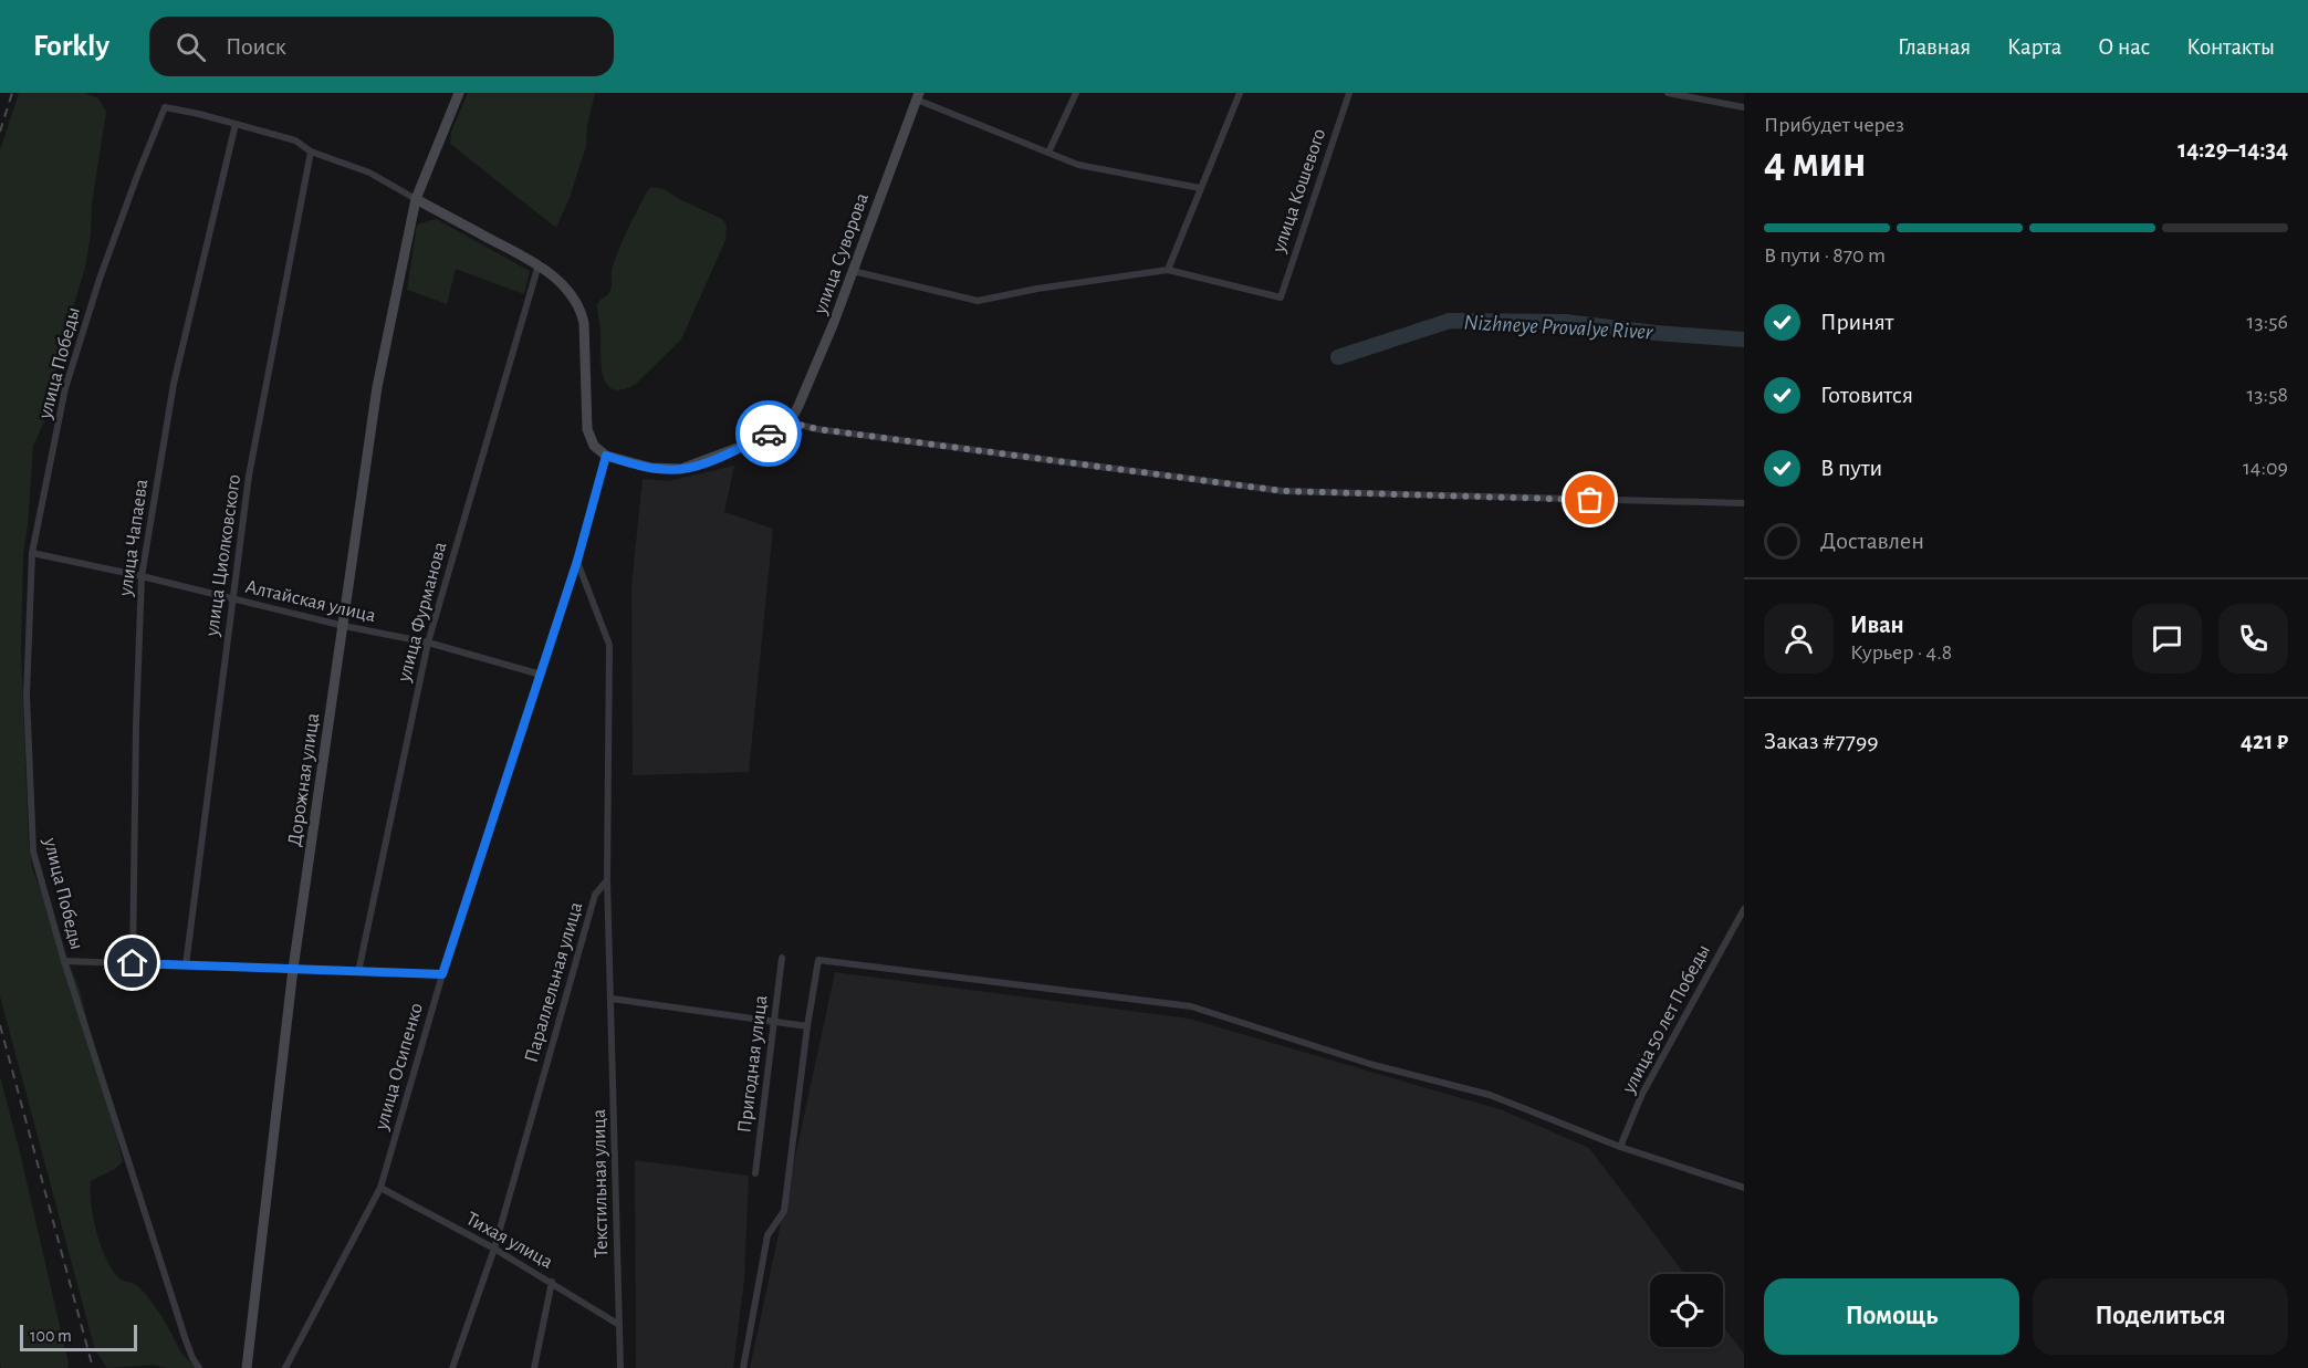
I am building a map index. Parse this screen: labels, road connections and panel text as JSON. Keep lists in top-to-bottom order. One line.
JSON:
{"streets":{"main road":["улица Суворова","Дорожная улица"],"street":["улица Кошевого","улица Победы","улица Чапаева","улица Циолковского","Алтайская улица","улица Фурманова","Параллельная улица","улица 50 лет Победы","Пригодная улица","улица Осипенко","Текстильная улица","Тихая улица"]},"crossings":[["улица Победы","улица Чапаева"],["улица Победы","Алтайская улица"],["улица Чапаева","Алтайская улица"],["улица Циолковского","Алтайская улица"],["Алтайская улица","улица Фурманова"],["Алтайская улица","Дорожная улица"],["Алтайская улица","улица Осипенко"],["Параллельная улица","улица Осипенко"],["Параллельная улица","Текстильная улица"],["Параллельная улица","Тихая улица"],["улица Осипенко","Тихая улица"],["Текстильная улица","Тихая улица"]],"water":["Nizhneye Provalye River"],"scale_bar":"100 m","page":{"header":"Forkly","search":"Поиск","nav":["Главная","Карта","О нас","Контакты"],"heading":["4 мин","Прибудет через","14:29–14:34"],"panel":["Иван","Курьер · 4.8","Заказ #7799","421 ₽"],"bar":"В пути · 870 m","list":[["Принят","13:56"],["Готовится","13:58"],["В пути","14:09"],"Доставлен"],"buttons":["Помощь","Поделиться"],"scale":"100 m"}}
